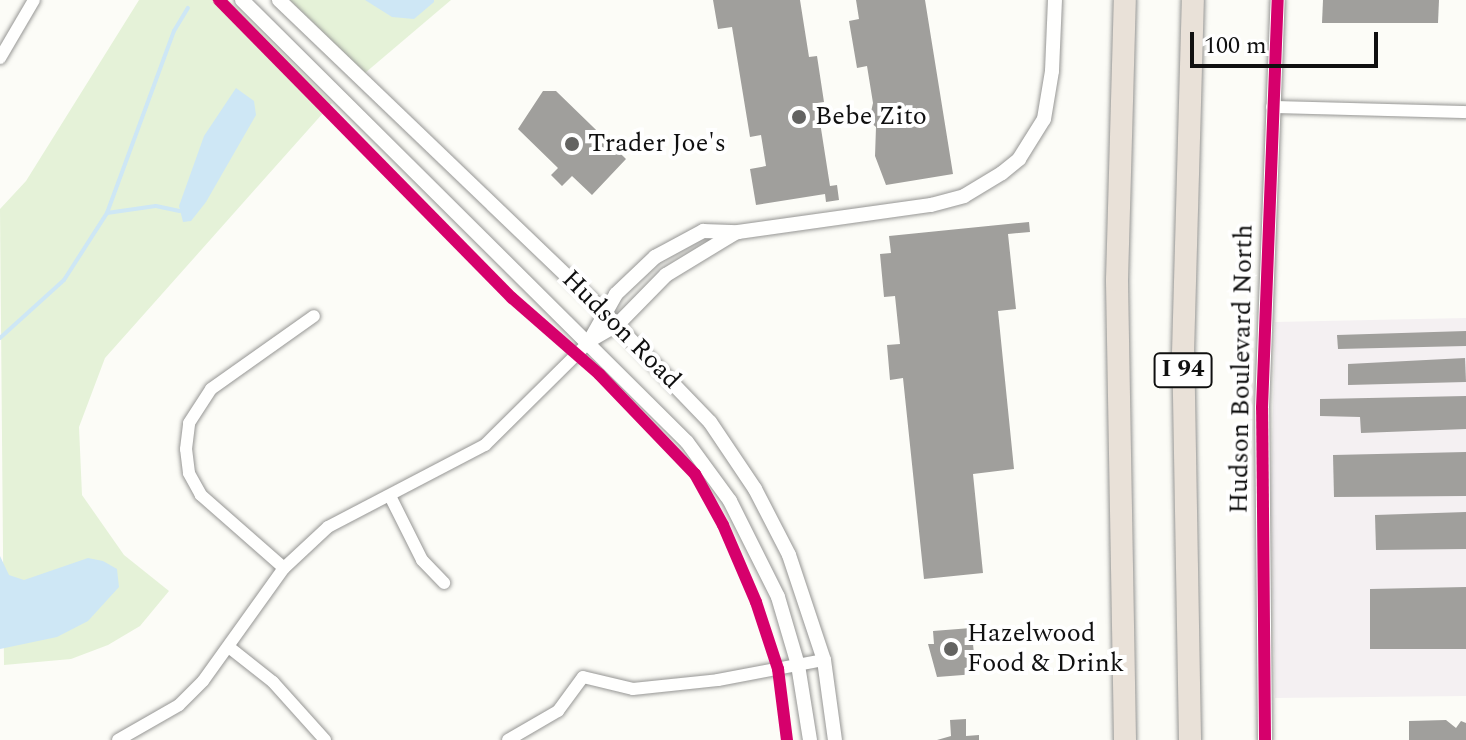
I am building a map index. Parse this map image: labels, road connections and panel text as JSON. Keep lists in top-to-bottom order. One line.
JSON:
{"streets":{"highway":["I 94"],"street":["Hudson Road","Hudson Boulevard North"]},"places":["Bebe Zito","Trader Joe's","Hazelwood Food & Drink"],"scale_bar":"100 m"}
